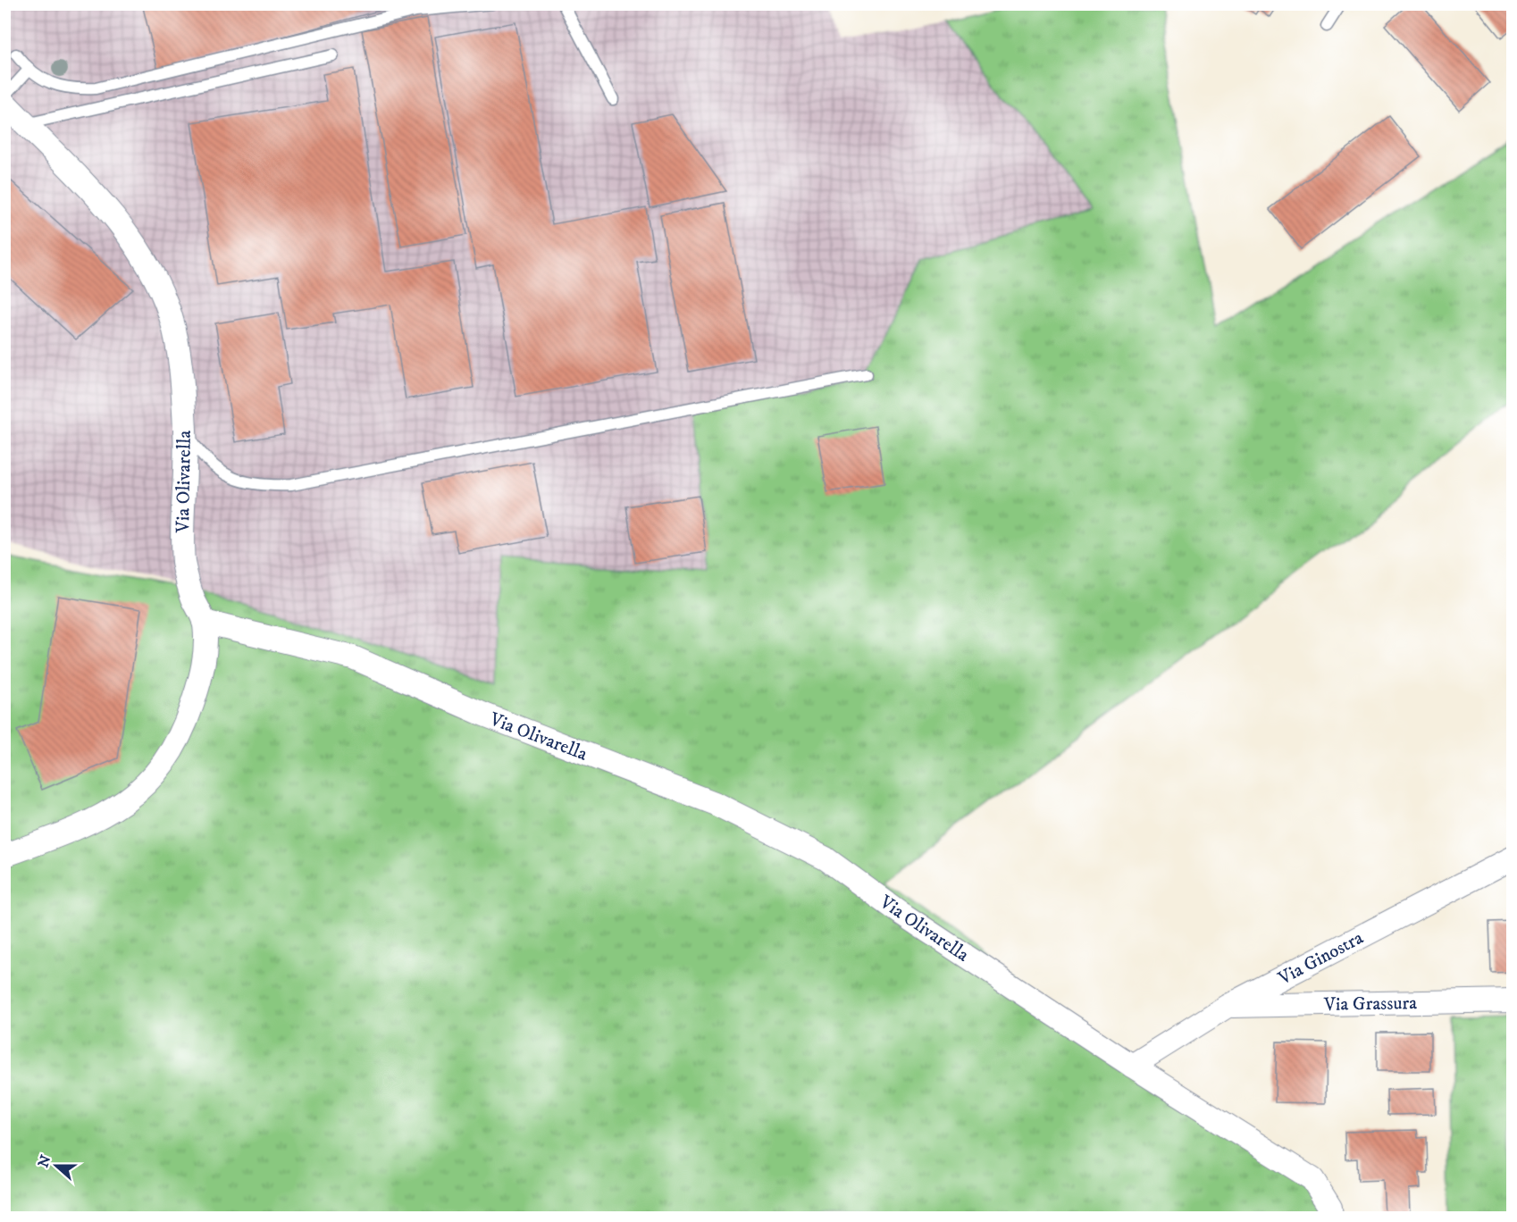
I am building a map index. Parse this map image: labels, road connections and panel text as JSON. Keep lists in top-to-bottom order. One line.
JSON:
{"streets":{"street":["Via Olivarella","Via Ginostra","Via Grassura"]},"crossings":[["Via Olivarella","Via Ginostra"],["Via Ginostra","Via Grassura"]],"north":"left"}
